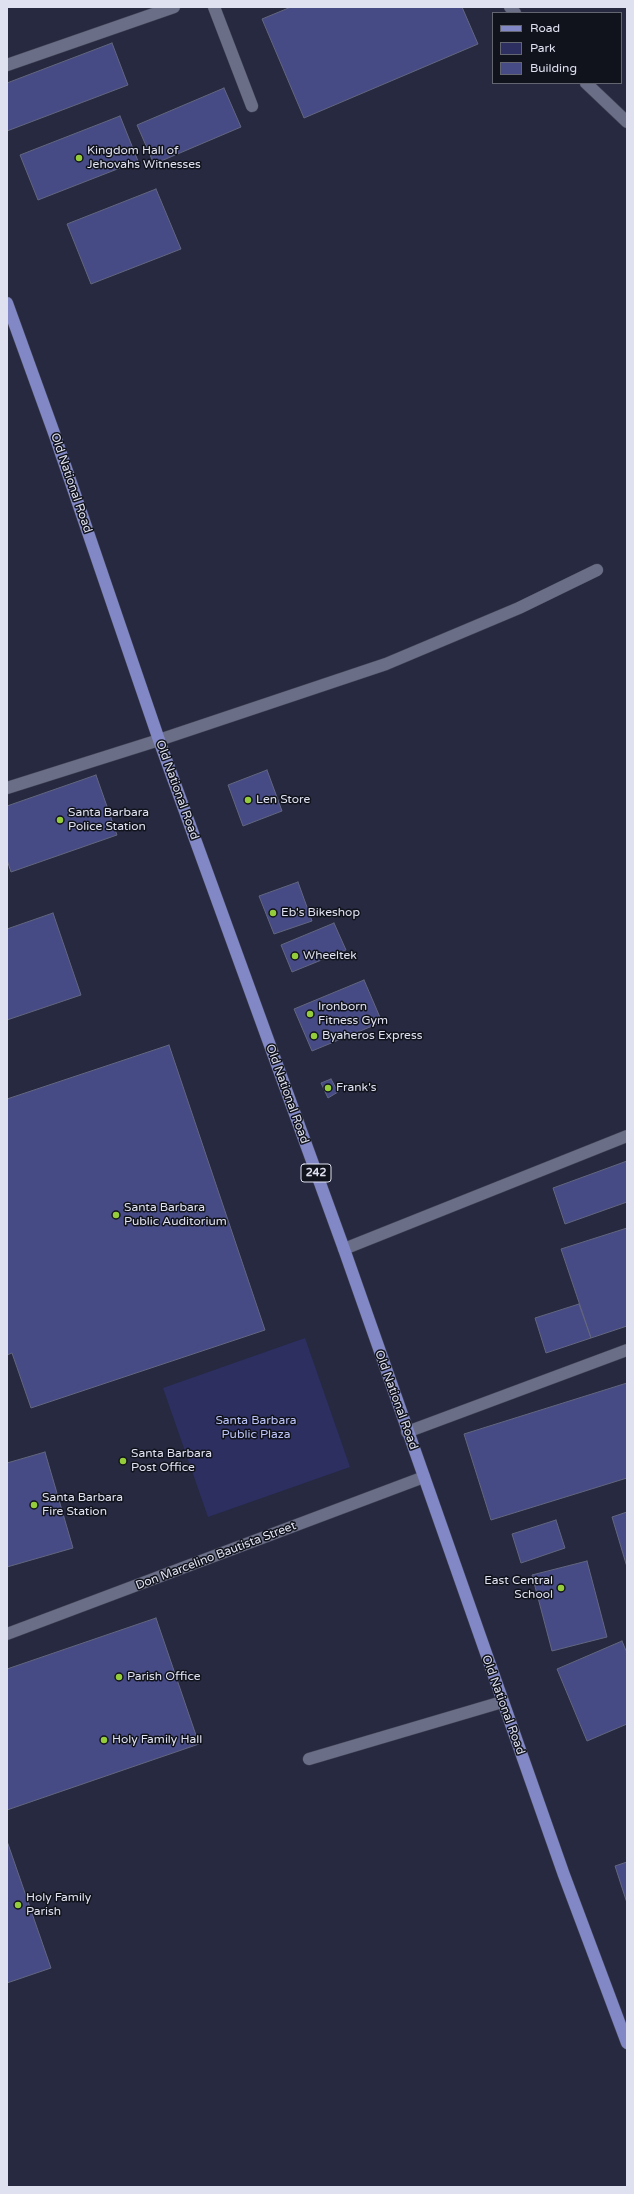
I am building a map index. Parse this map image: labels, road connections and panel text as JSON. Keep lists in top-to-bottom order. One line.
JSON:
{"streets":{"main road":["Old National Road","242"],"street":["Don Marcelino Bautista Street"]},"crossings":[["Old National Road","Don Marcelino Bautista Street"]],"parks":["Santa Barbara Public Plaza"],"places":["Kingdom Hall of Jehovahs Witnesses","Len Store","Santa Barbara Police Station","Eb's Bikeshop","Wheeltek","Ironborn Fitness Gym","Byaheros Express","Frank's","Santa Barbara Public Auditorium","Santa Barbara Post Office","Santa Barbara Fire Station","East Central School","Parish Office","Holy Family Hall","Holy Family Parish"],"legend":["Road","Park","Building"]}
